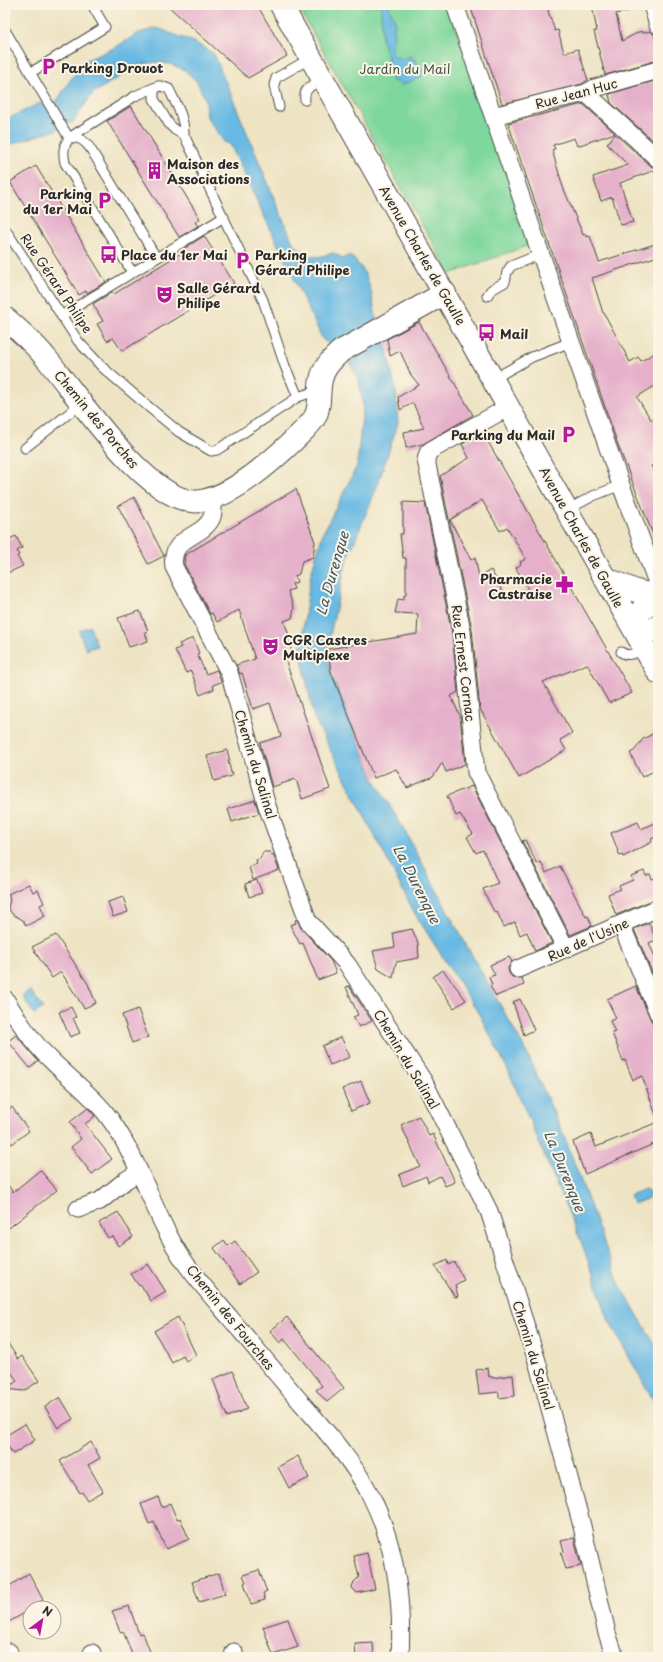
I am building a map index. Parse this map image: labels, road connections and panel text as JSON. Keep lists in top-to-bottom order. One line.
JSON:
{"streets":{"main road":["Avenue Charles de Gaulle","Chemin des Porches"],"street":["Rue Jean Huc","Rue Ernest Cornac","Chemin du Salinal","Rue de l'Usine","Chemin des Fourches"],"lane":["Rue Gérard Philipe"]},"crossings":[["Avenue Charles de Gaulle","Chemin des Porches"],["Avenue Charles de Gaulle","Rue Ernest Cornac"],["Chemin des Porches","Chemin du Salinal"],["Rue Ernest Cornac","Rue de l'Usine"]],"water":["La Durenque"],"parks":["Jardin du Mail"],"places":{"parking":["Parking Drouot","Parking du 1er Mai","Parking Gérard Philipe","Parking du Mail"],"building":["Maison des Associations"],"bus stop":["Place du 1er Mai","Mail"],"theatre":["Salle Gérard Philipe","CGR Castres Multiplexe"],"pharmacy":["Pharmacie Castraise"]},"north":"top right"}
